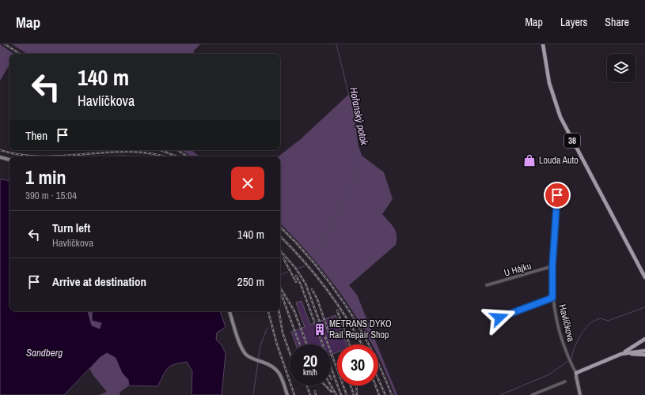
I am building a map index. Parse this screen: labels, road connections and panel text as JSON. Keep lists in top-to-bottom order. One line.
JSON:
{"streets":{"main road":["38"],"street":["U Hájku","Havlíčkova"]},"crossings":[["U Hájku","Havlíčkova"]],"water":["Hořanský potok","Sandberg"],"places":{"shop":["Louda Auto"],"building":["METRANS DYKO Rail Repair Shop"]},"page":{"header":"Map","nav":["Map","Layers","Share"],"turn":["140 m","Havlíčkova"],"then":"Then","heading":["1 min","390 m · 15:04"],"list":[{"name":"Turn left","note":"Havlíčkova","value":"140 m"},{"name":"Arrive at destination","value":"250 m"}],"speed":"20 km/h","limit":"30"}}
